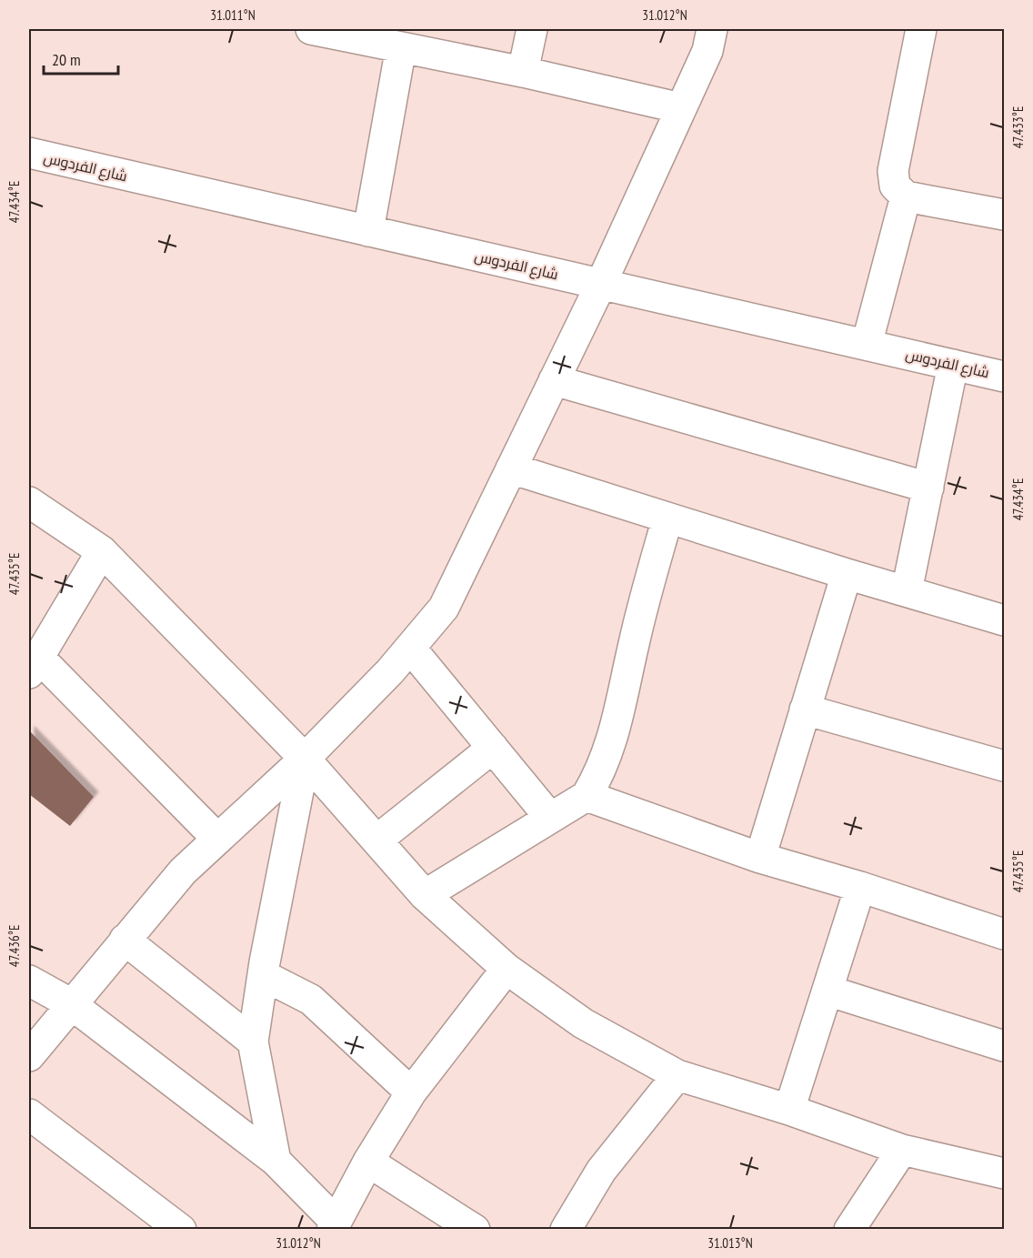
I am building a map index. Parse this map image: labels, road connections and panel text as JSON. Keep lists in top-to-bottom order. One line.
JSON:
{"streets":{"street":["شارع الفردوس"]},"scale_bar":"20 m","coordinates":["31.011°N","31.012°N","47.433°E","47.434°E","47.435°E","47.436°E","31.013°N"]}
